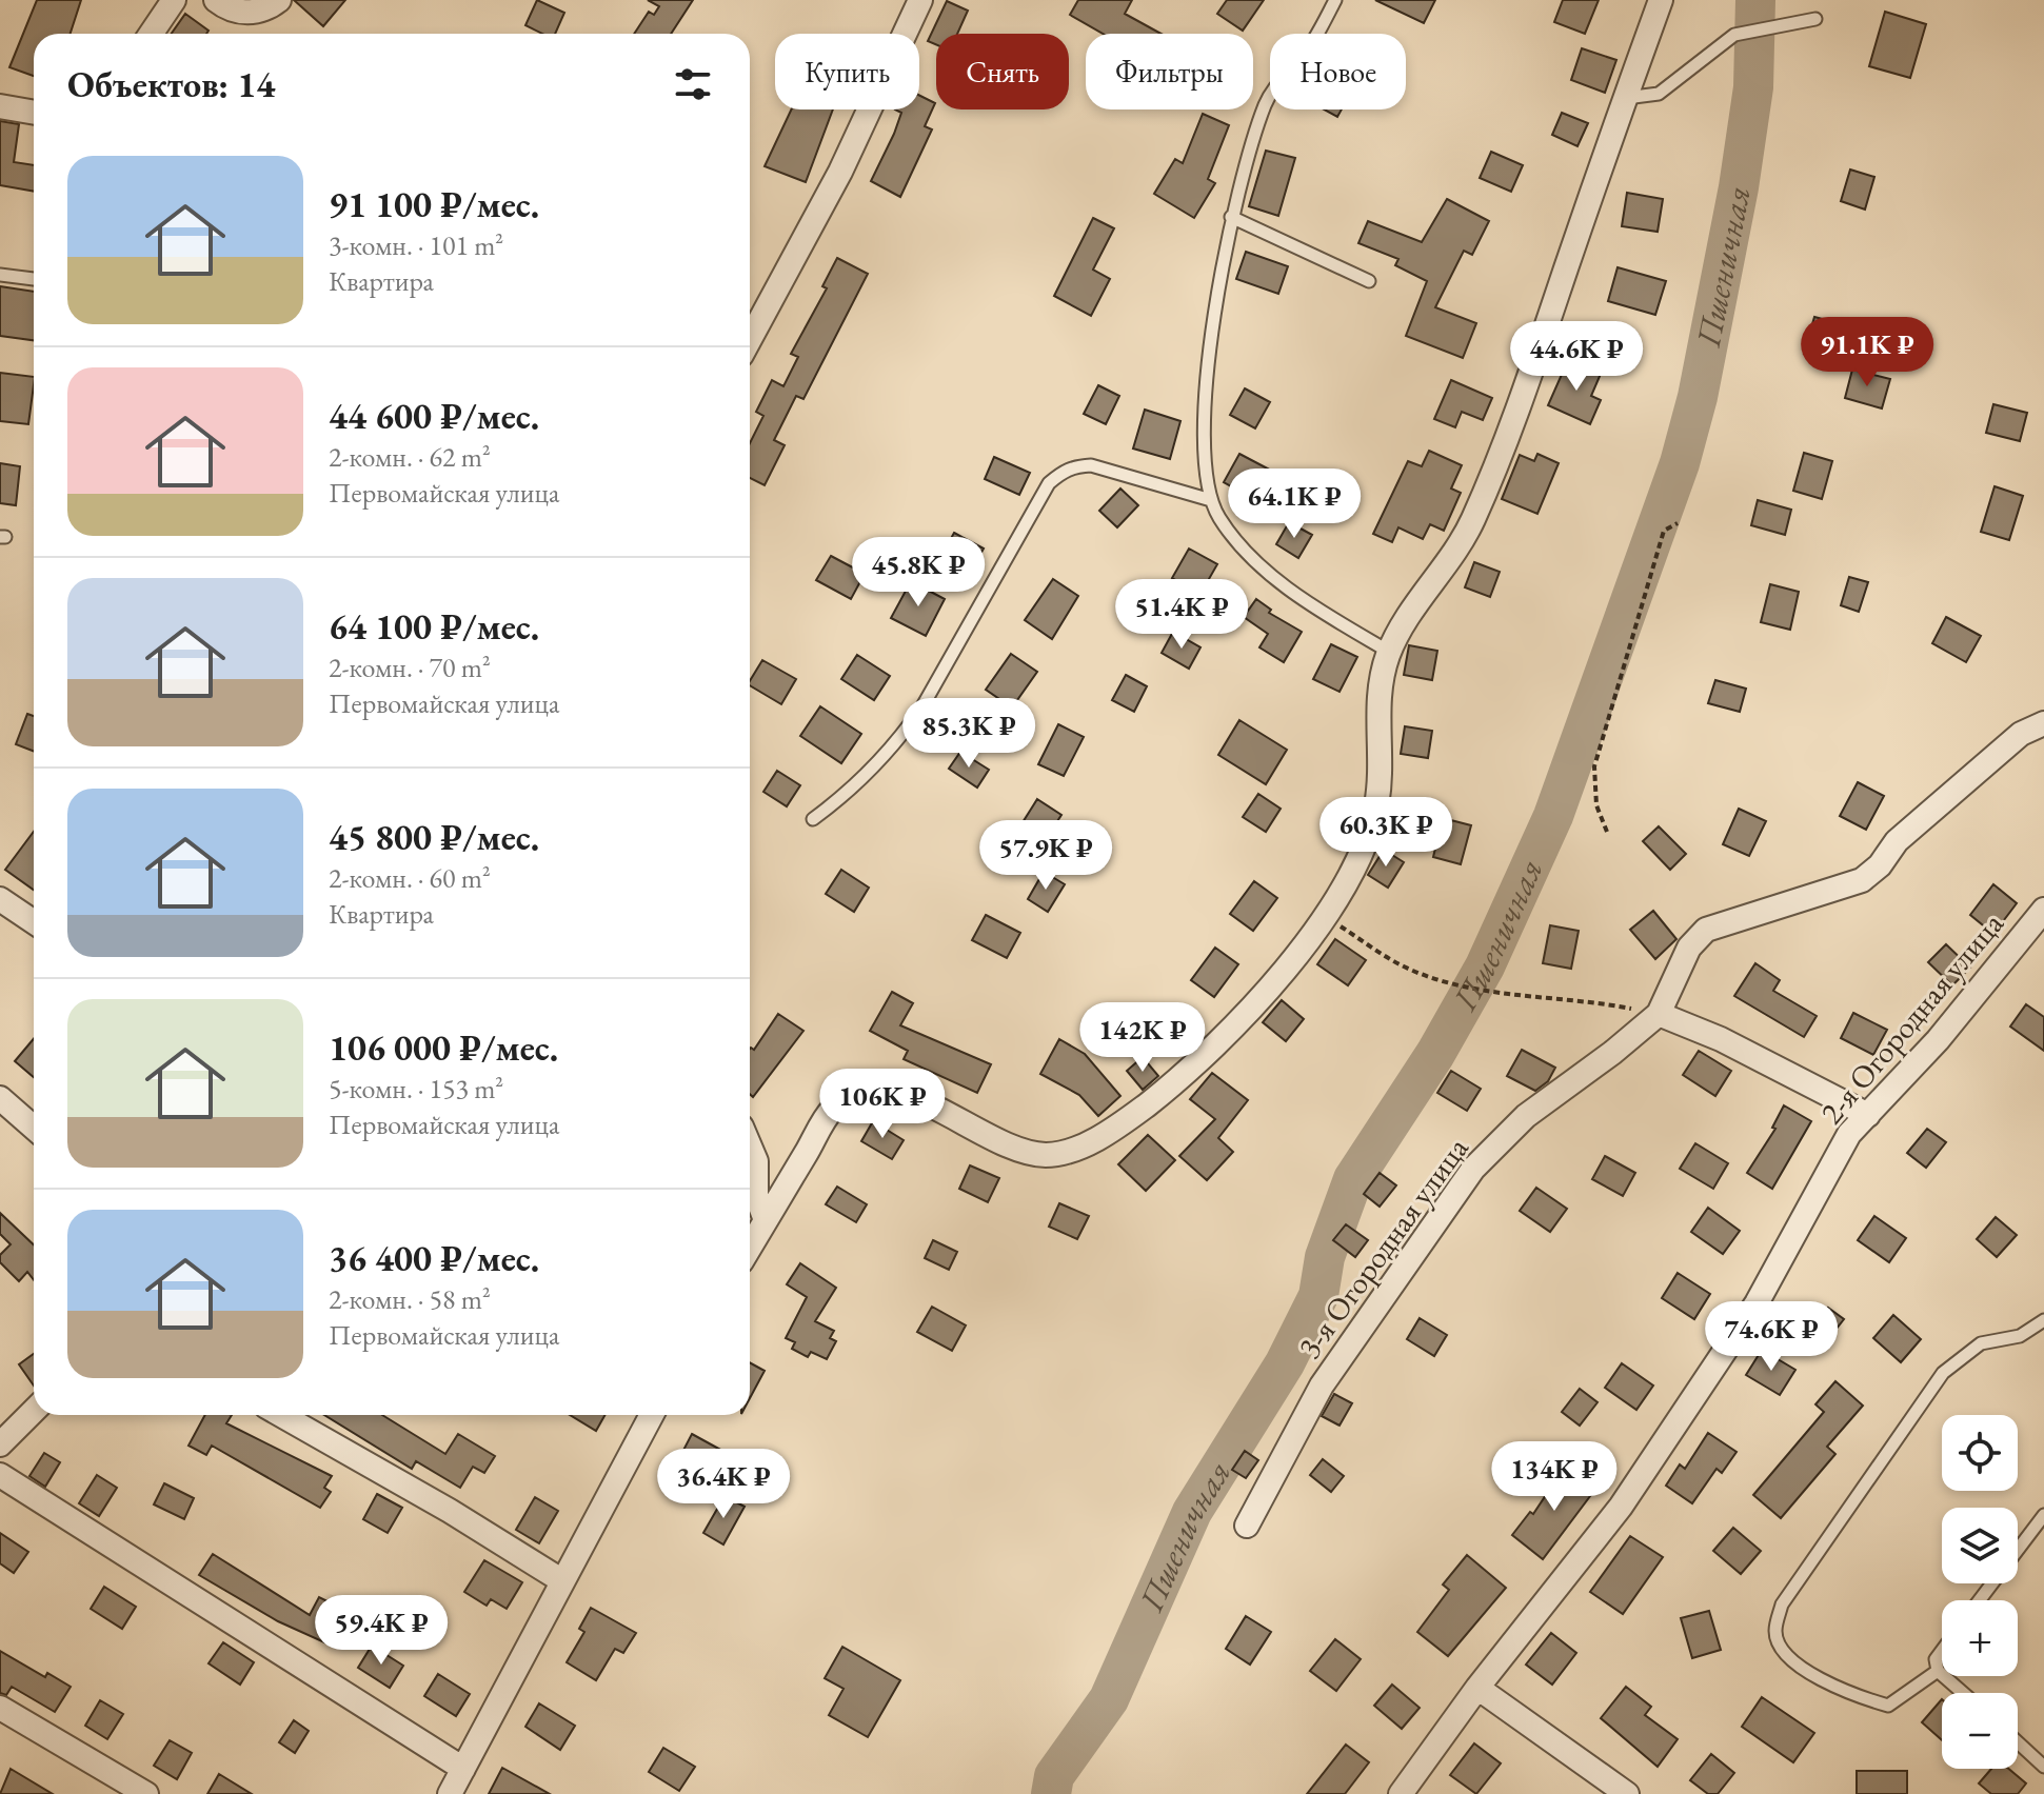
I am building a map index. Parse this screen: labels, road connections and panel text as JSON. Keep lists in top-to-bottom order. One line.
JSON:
{"streets":{"street":["2-я Огородная улица","3-я Огородная улица"]},"water":["Пшеничная"],"page":{"chip":["Купить","Снять","Фильтры","Новое"],"heading":"Объектов: 14","list":[{"name":"91 100 ₽/мес.","note":"3-комн. · 101 m² · Квартира"},{"name":"44 600 ₽/мес.","note":"2-комн. · 62 m² · Первомайская улица"},{"name":"64 100 ₽/мес.","note":"2-комн. · 70 m² · Первомайская улица"},{"name":"45 800 ₽/мес.","note":"2-комн. · 60 m² · Квартира"},{"name":"106 000 ₽/мес.","note":"5-комн. · 153 m² · Первомайская улица"},{"name":"36 400 ₽/мес.","note":"2-комн. · 58 m² · Первомайская улица"}],"price":["91.1K ₽","44.6K ₽","64.1K ₽","45.8K ₽","51.4K ₽","85.3K ₽","60.3K ₽","57.9K ₽","142K ₽","106K ₽","74.6K ₽","134K ₽","36.4K ₽","59.4K ₽"],"map_buttons":["+","−"]}}
